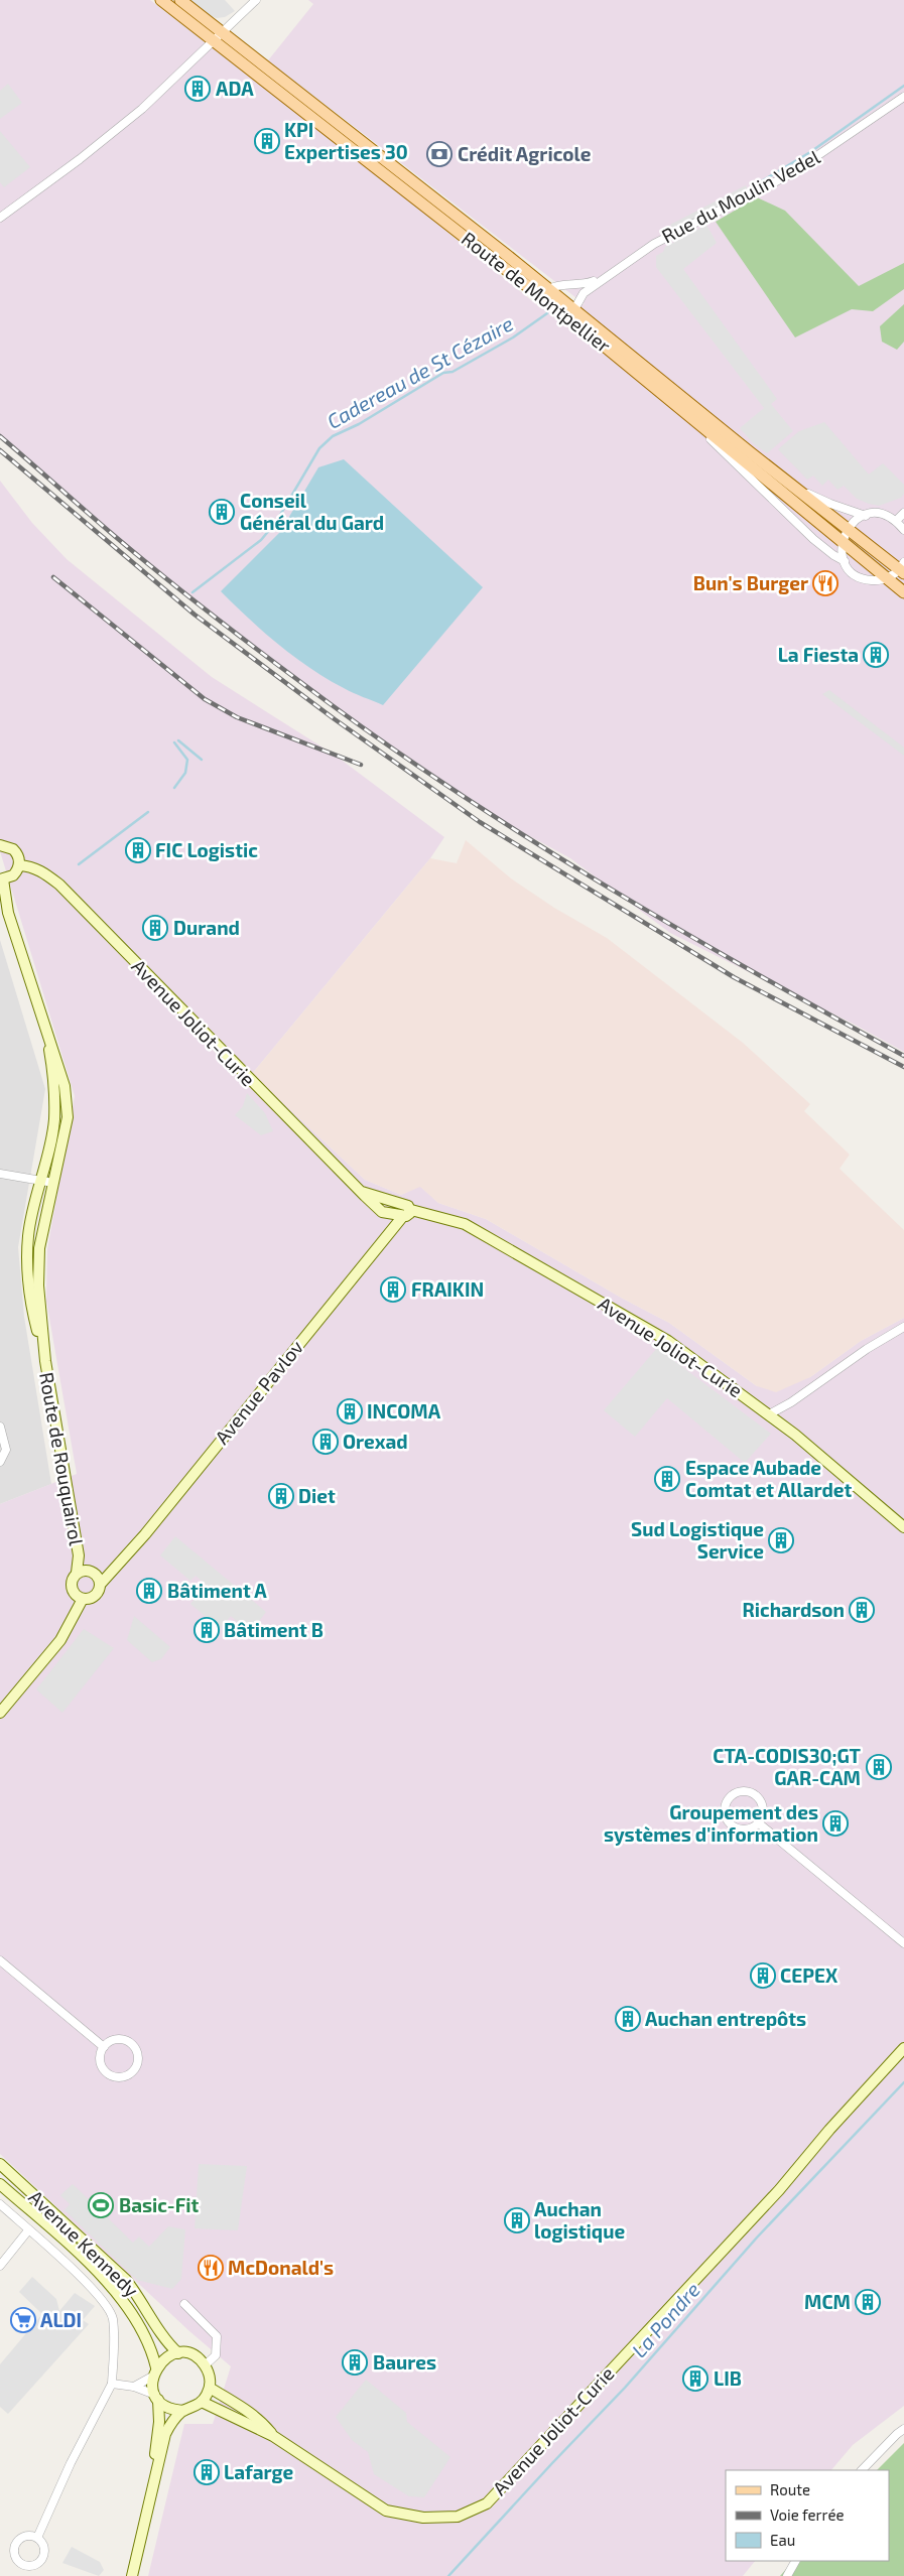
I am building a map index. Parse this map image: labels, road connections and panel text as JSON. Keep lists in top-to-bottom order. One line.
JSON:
{"streets":{"main road":["Route de Montpellier"],"street":["Rue du Moulin Vedel","Avenue Joliot-Curie","Avenue Pavlov","Route de Rouquairol","Avenue Kennedy"]},"crossings":[["Rue du Moulin Vedel","Route de Montpellier"],["Avenue Joliot-Curie","Avenue Pavlov"],["Avenue Joliot-Curie","Avenue Kennedy"],["Avenue Pavlov","Route de Rouquairol"]],"water":["Cadereau de St Cézaire","La Pondre"],"places":{"building":["ADA","KPI Expertises 30","Conseil Général du Gard","La Fiesta","FIC Logistic","Durand","FRAIKIN","INCOMA","Orexad","Espace Aubade Comtat et Allardet","Diet","Sud Logistique Service","Bâtiment A","Richardson","Bâtiment B","CTA-CODIS30;GT GAR-CAM","Groupement des systèmes d'information","CEPEX","Auchan entrepôts","Auchan logistique","MCM","Baures","LIB","Lafarge"],"bank":["Crédit Agricole"],"restaurant":["Bun's Burger","McDonald's"],"sports":["Basic-Fit"],"supermarket":["ALDI"]},"legend":["Route","Voie ferrée","Eau"]}
